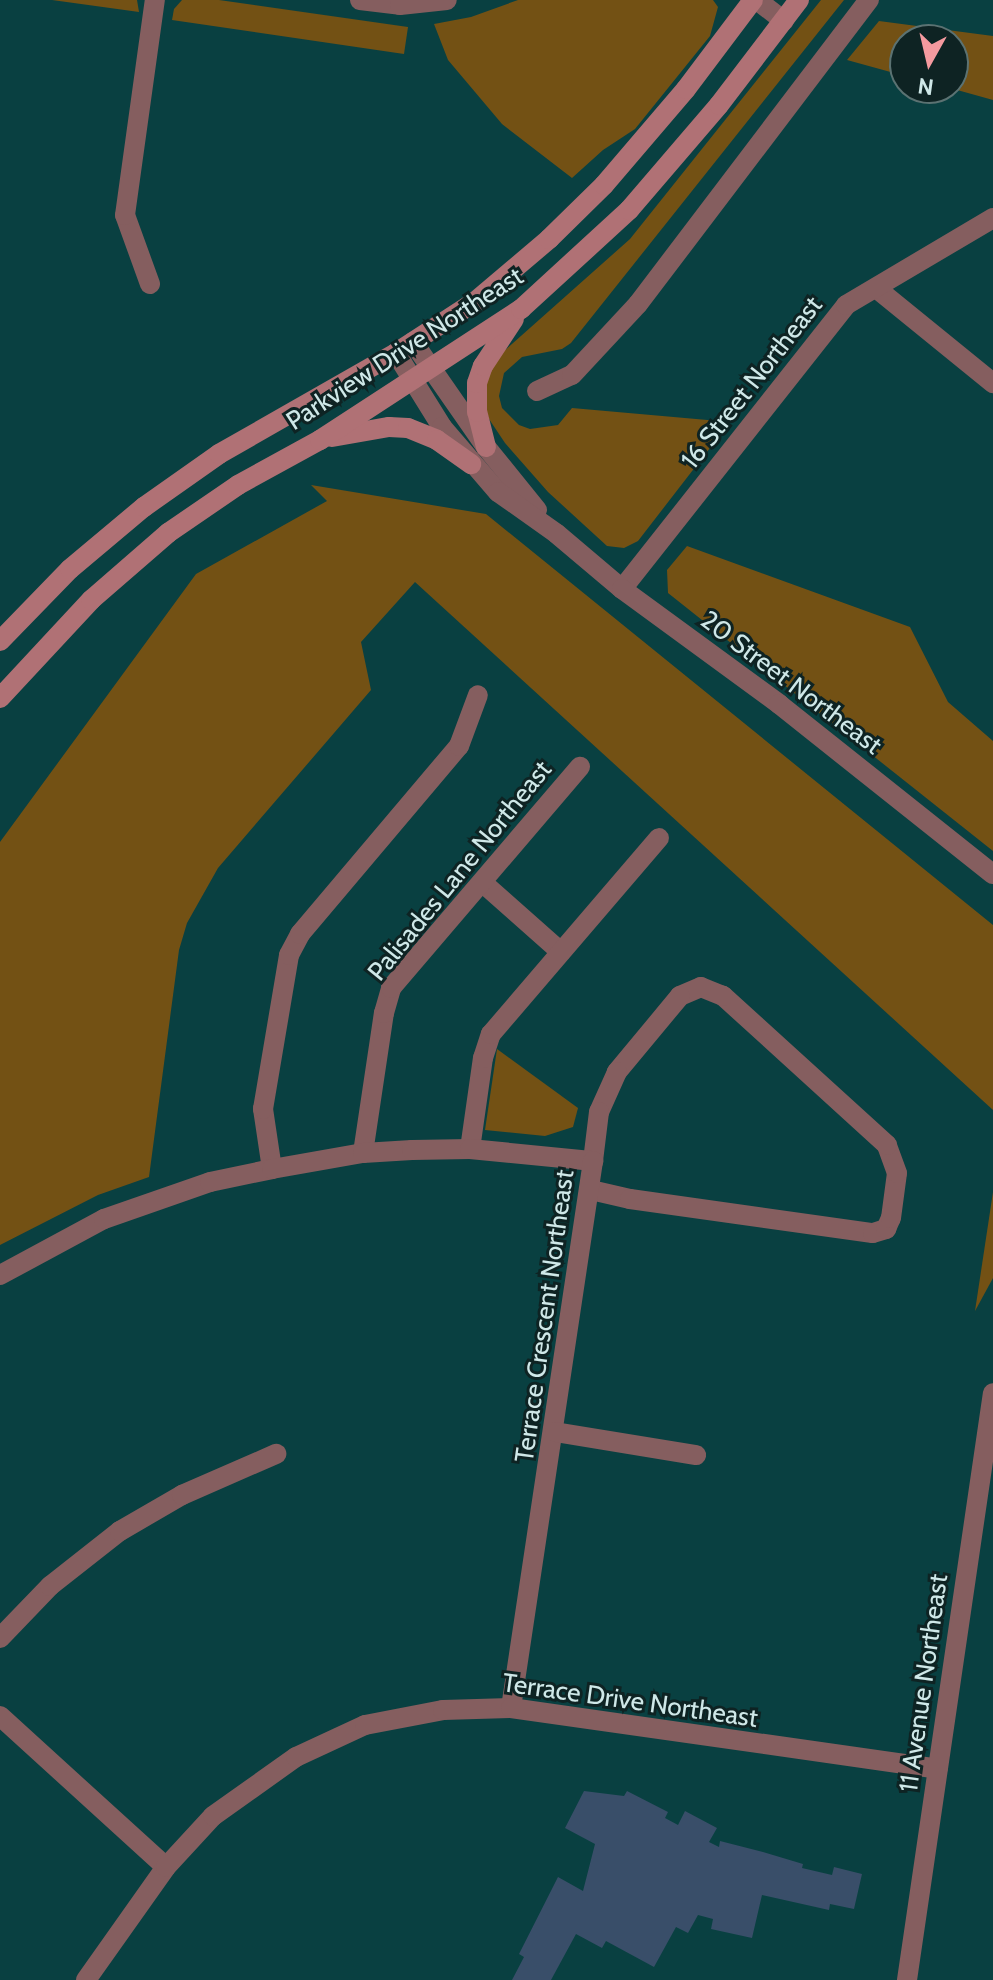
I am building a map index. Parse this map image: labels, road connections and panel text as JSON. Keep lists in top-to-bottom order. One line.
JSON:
{"streets":{"main road":["Parkview Drive Northeast"],"street":["16 Street Northeast","20 Street Northeast","Palisades Lane Northeast","Terrace Crescent Northeast","11 Avenue Northeast","Terrace Drive Northeast"]},"crossings":[["Parkview Drive Northeast","20 Street Northeast"],["16 Street Northeast","20 Street Northeast"],["Palisades Lane Northeast","Terrace Crescent Northeast"],["Terrace Crescent Northeast","Terrace Drive Northeast"],["11 Avenue Northeast","Terrace Drive Northeast"]],"north":"bottom"}
